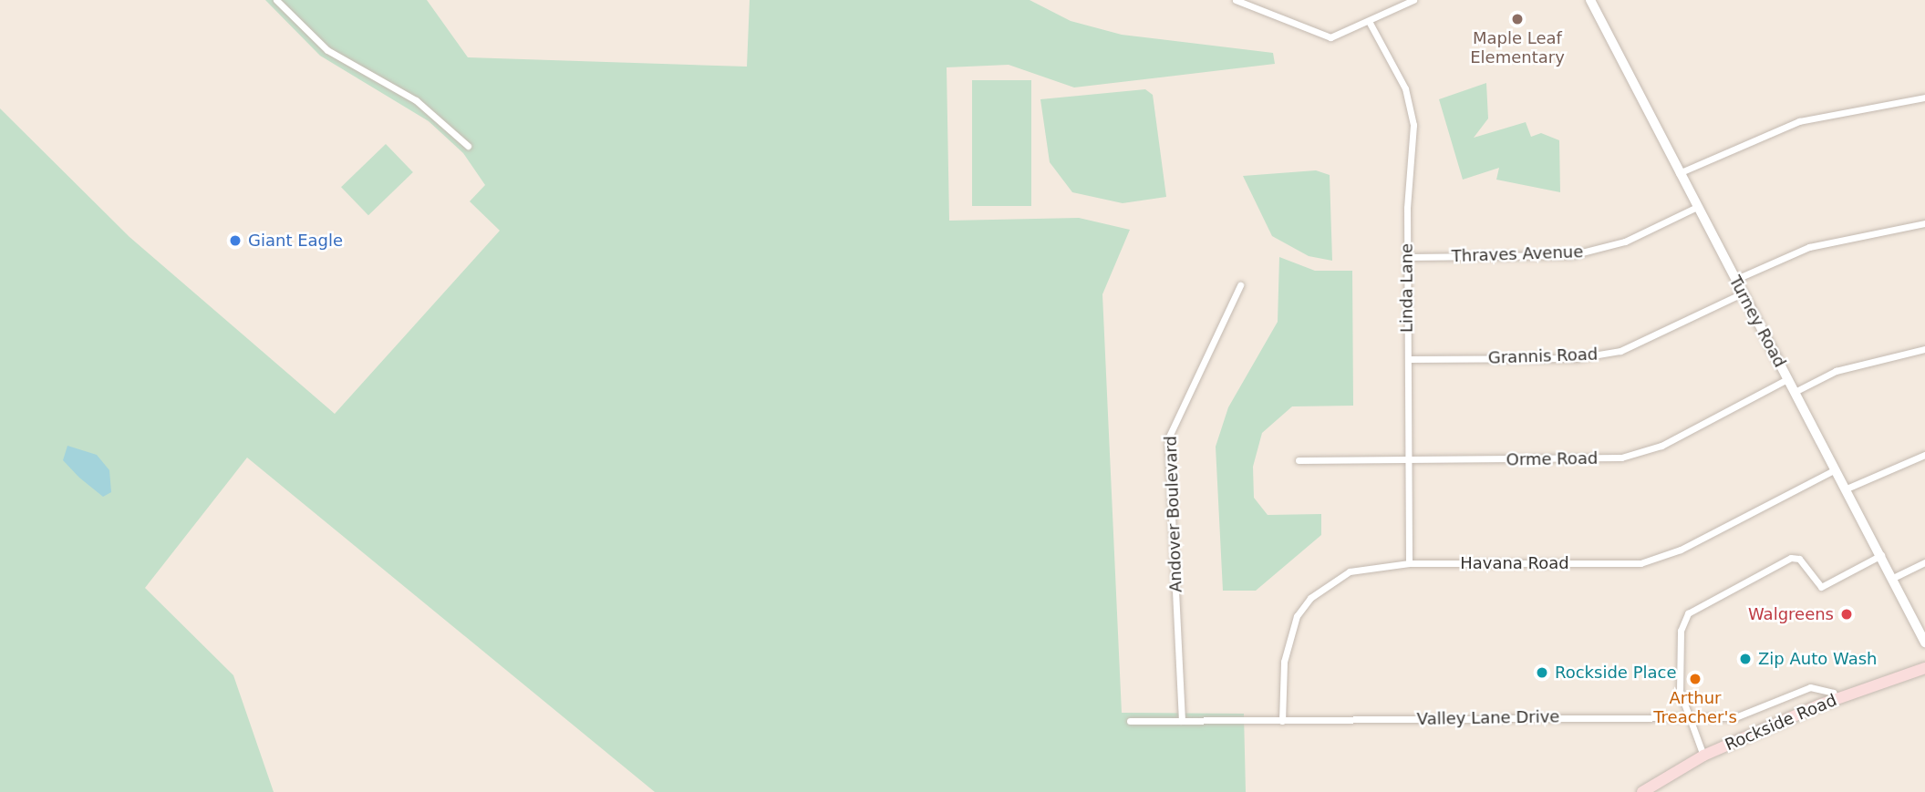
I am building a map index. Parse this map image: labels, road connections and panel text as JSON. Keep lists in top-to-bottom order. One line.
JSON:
{"streets":{"main road":["Turney Road","Rockside Road"],"street":["Thraves Avenue","Linda Lane","Grannis Road","Orme Road","Andover Boulevard","Havana Road","Valley Lane Drive"]},"crossings":[["Thraves Avenue","Linda Lane"],["Thraves Avenue","Turney Road"],["Linda Lane","Grannis Road"],["Linda Lane","Orme Road"],["Linda Lane","Havana Road"],["Turney Road","Grannis Road"],["Turney Road","Orme Road"],["Turney Road","Havana Road"],["Andover Boulevard","Valley Lane Drive"],["Havana Road","Valley Lane Drive"],["Valley Lane Drive","Rockside Road"]],"places":["Maple Leaf Elementary","Giant Eagle","Walgreens","Zip Auto Wash","Rockside Place","Arthur Treacher's"]}
